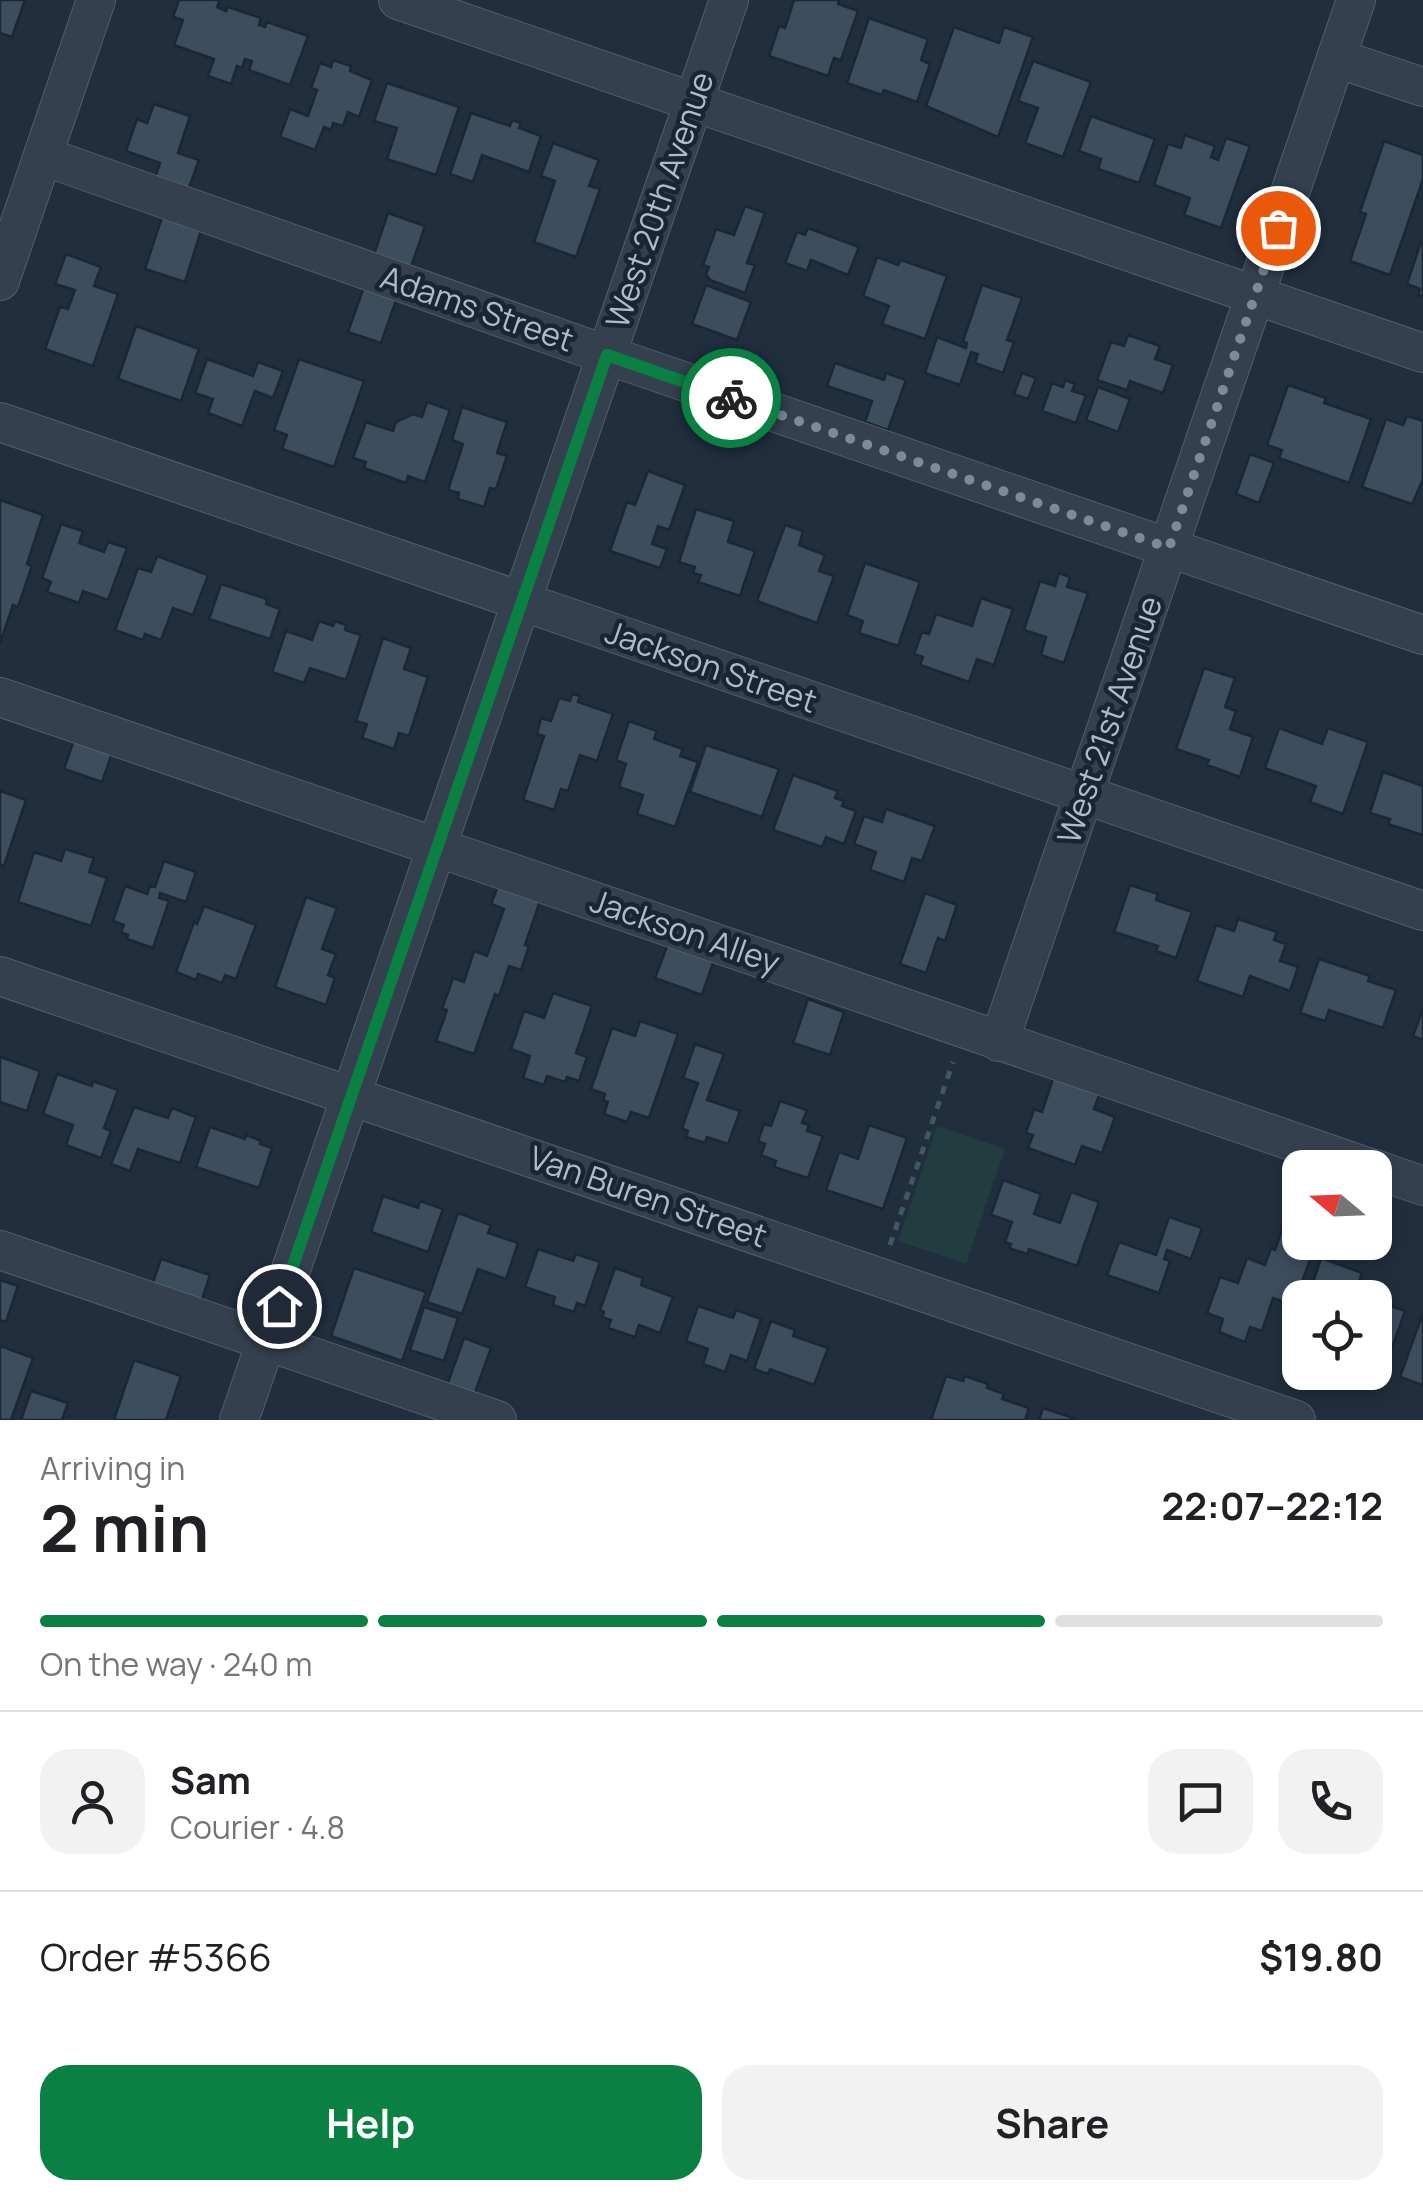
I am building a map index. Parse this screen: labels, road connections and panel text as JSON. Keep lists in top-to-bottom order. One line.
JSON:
{"streets":{"street":["West 20th Avenue","Adams Street","Jackson Street","West 21st Avenue","Jackson Alley","Van Buren Street"]},"crossings":[["West 20th Avenue","Adams Street"],["West 20th Avenue","Jackson Street"],["West 20th Avenue","Jackson Alley"],["West 20th Avenue","Van Buren Street"],["Adams Street","West 21st Avenue"],["Jackson Street","West 21st Avenue"],["West 21st Avenue","Jackson Alley"]],"north":"left","page":{"heading":["2 min","Arriving in","22:07–22:12"],"panel":["Sam","Courier · 4.8","Order #5366","$19.80"],"bar":"On the way · 240 m","buttons":["Help","Share"]}}
